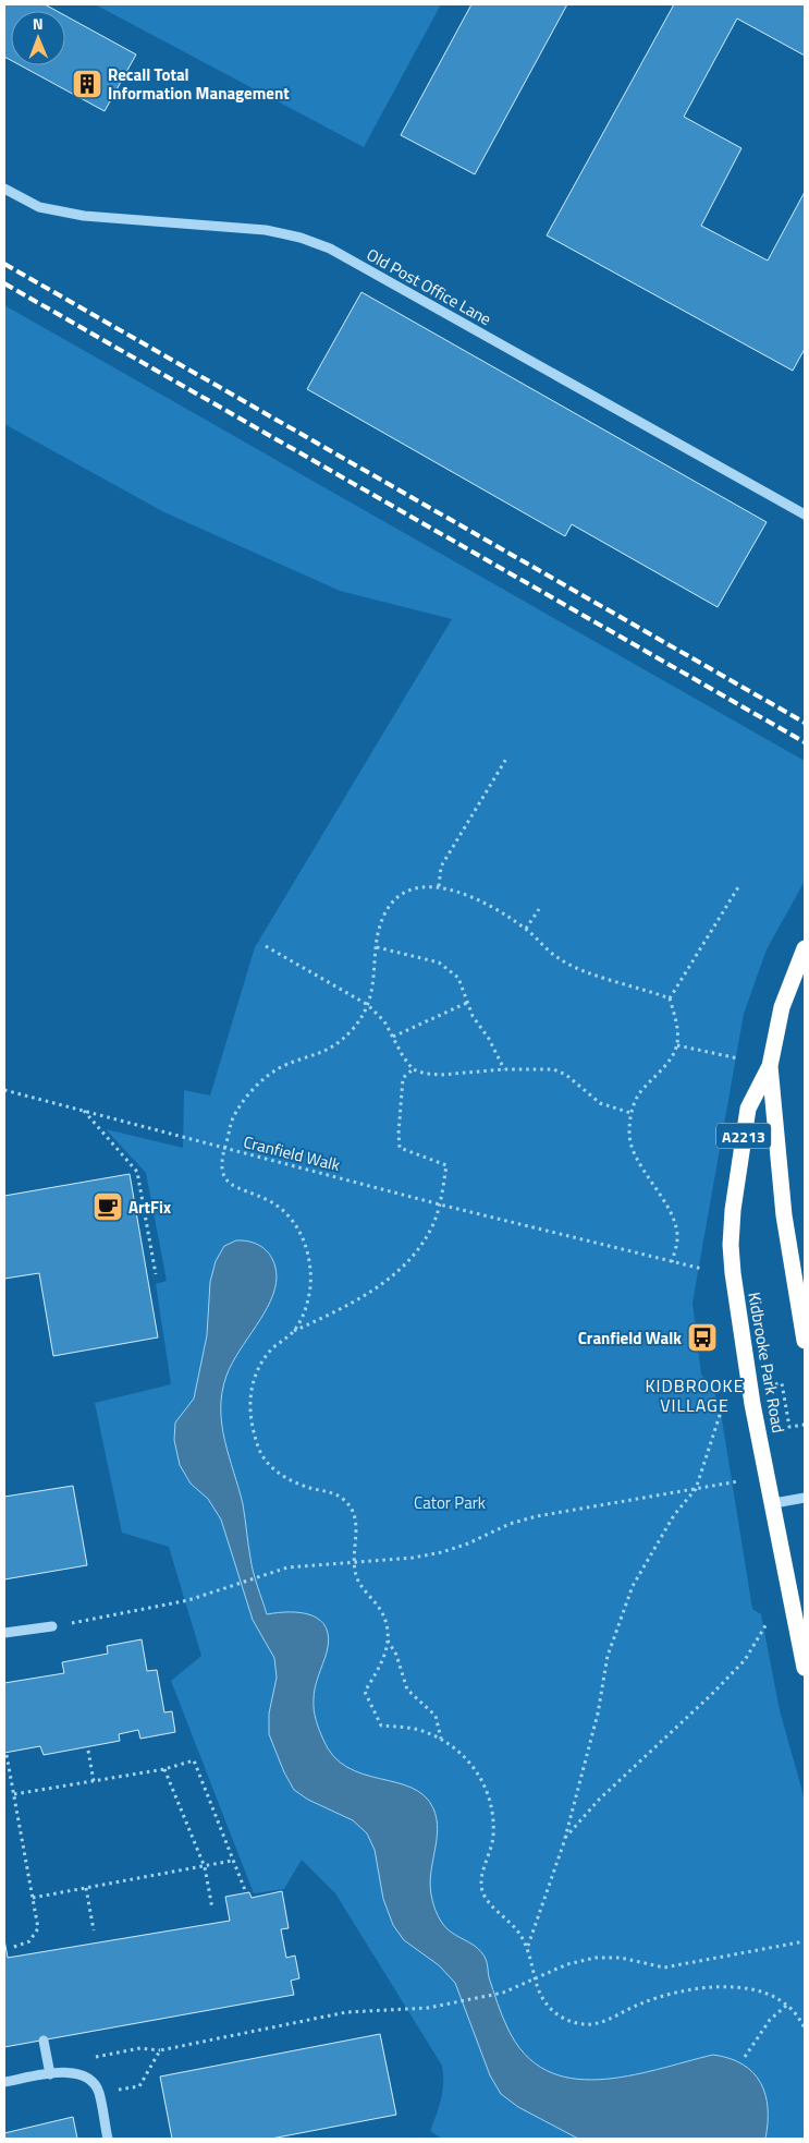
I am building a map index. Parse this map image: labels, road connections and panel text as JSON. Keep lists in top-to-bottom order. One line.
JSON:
{"streets":{"highway":["A2213","Kidbrooke Park Road"],"street":["Old Post Office Lane"],"path":["Cranfield Walk"]},"districts":["KIDBROOKE VILLAGE"],"parks":["Cator Park"],"places":{"building":["Recall Total Information Management"],"cafe":["ArtFix"],"bus stop":["Cranfield Walk"]},"north":"top"}
